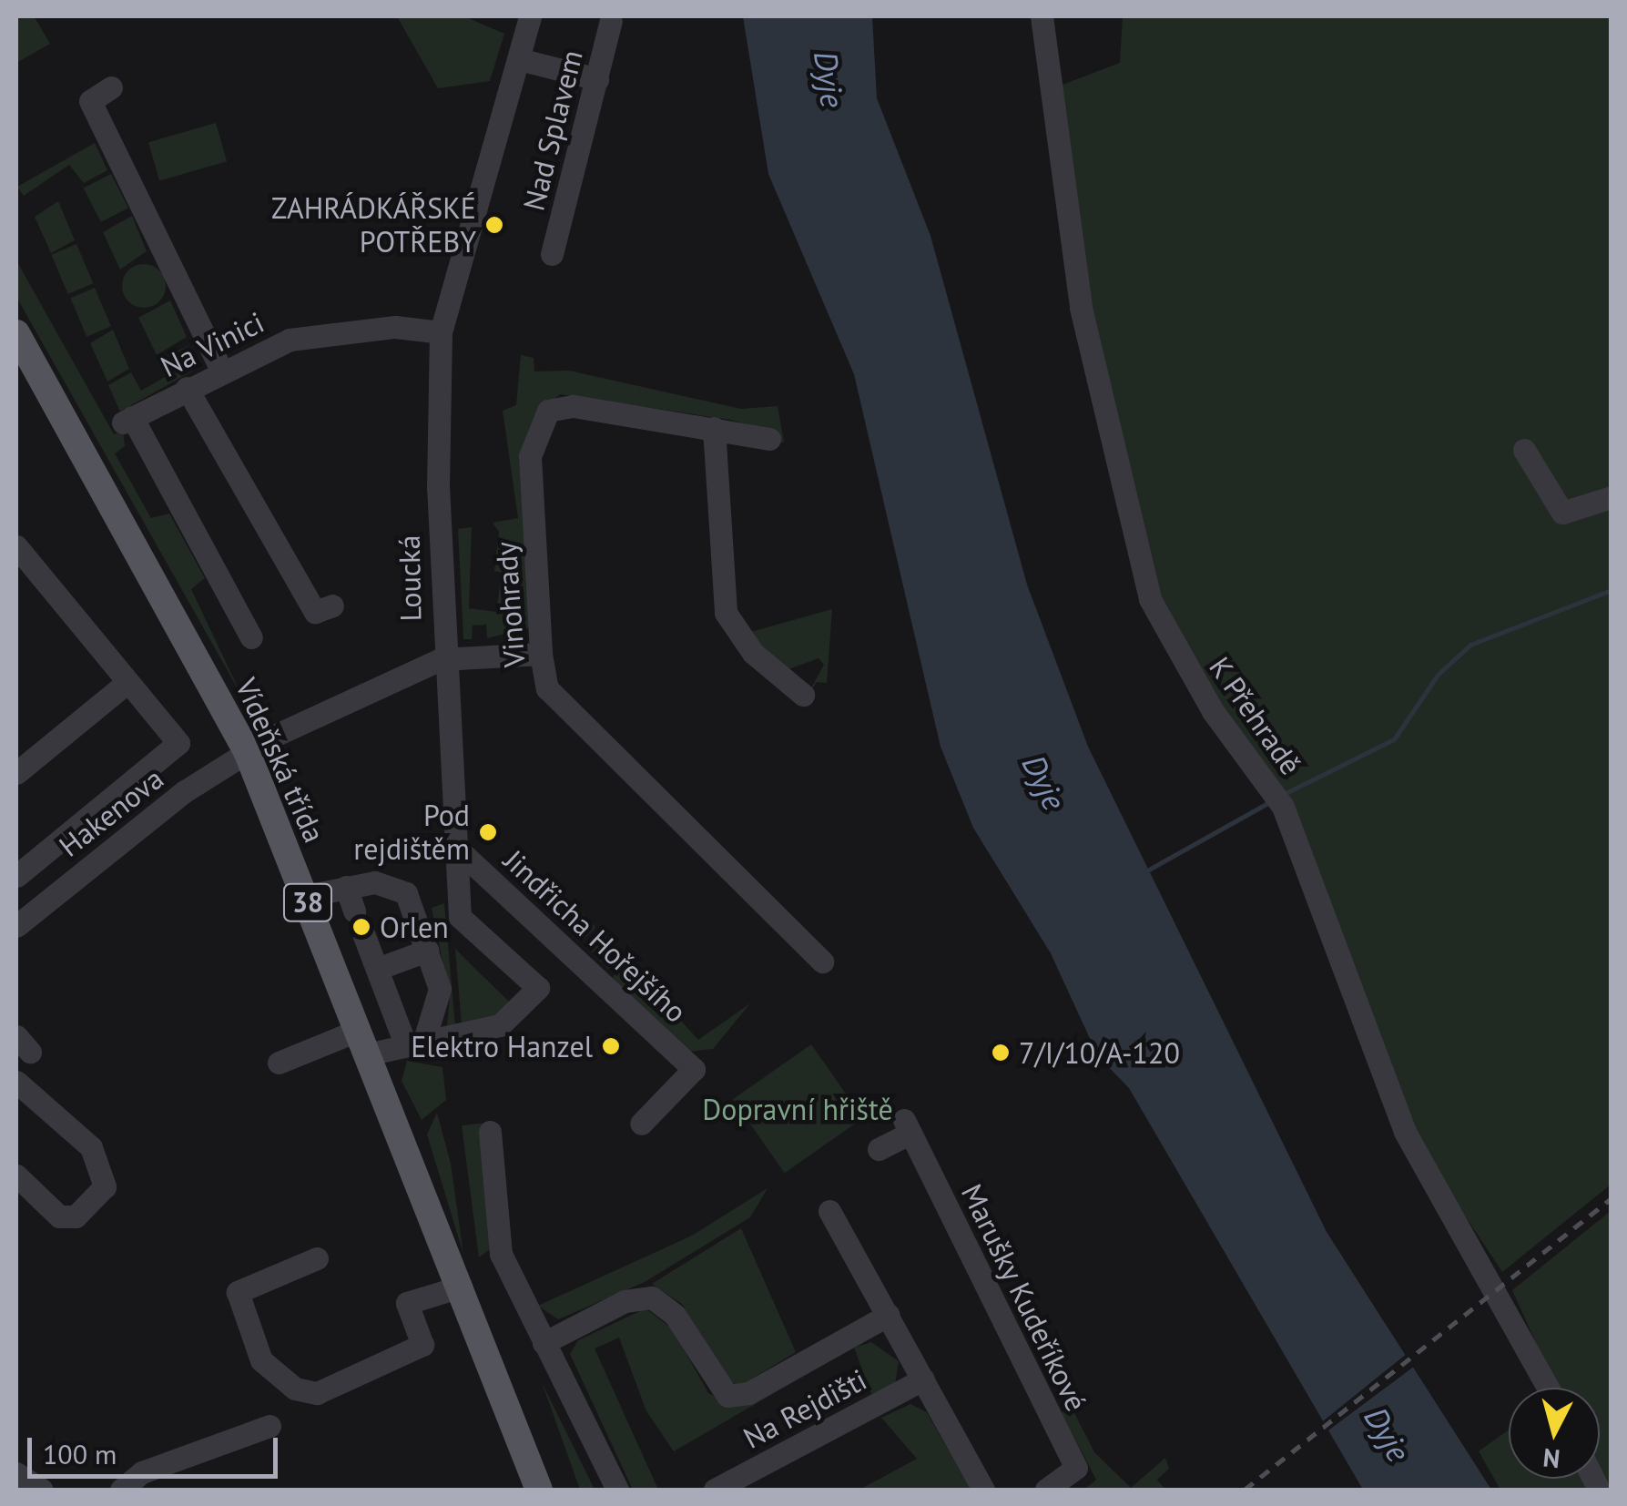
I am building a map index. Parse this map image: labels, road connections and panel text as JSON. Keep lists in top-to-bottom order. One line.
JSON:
{"streets":{"main road":["Vídeňská třída","38"],"street":["Nad Splavem","Na Vinici","Loucká","Vinohrady","K Přehradě","Hakenova","Jindřicha Hořejšího","Marušky Kudeříkové","Na Rejdišti"]},"crossings":[["Na Vinici","Loucká"],["Na Vinici","Vídeňská třída"],["Loucká","Vídeňská třída"],["Loucká","Hakenova"],["Loucká","Jindřicha Hořejšího"],["Vídeňská třída","Hakenova"]],"water":["Dyje"],"parks":["Dopravní hřiště"],"places":["ZAHRÁDKÁŘSKÉ POTŘEBY","Pod rejdištěm","Orlen","Elektro Hanzel","7/I/10/A-120"],"scale_bar":"100 m","north":"bottom"}
